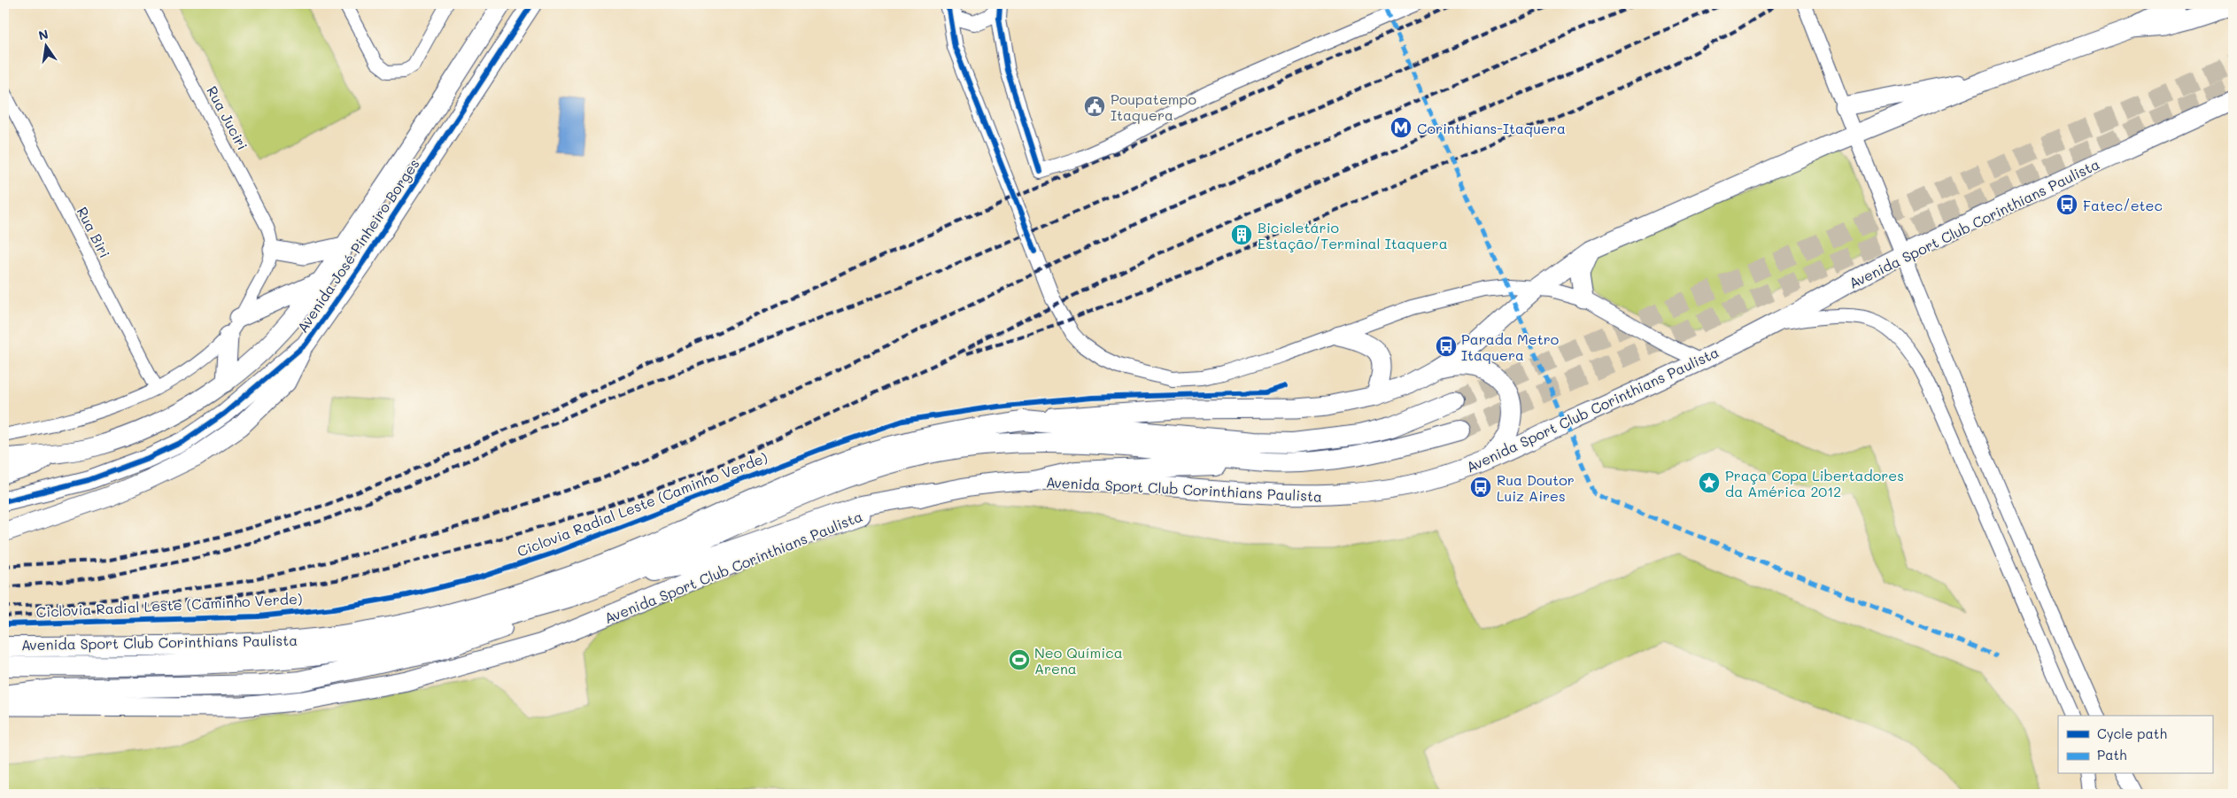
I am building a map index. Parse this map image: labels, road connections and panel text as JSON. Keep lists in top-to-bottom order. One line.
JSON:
{"streets":{"highway":["Avenida Sport Club Corinthians Paulista"],"main road":["Avenida José Pinheiro Borges"],"street":["Rua Juciri","Rua Biri"],"cycle path":["Ciclovia Radial Leste (Caminho Verde)"]},"places":{"public building":["Poupatempo Itaquera"],"metro station":["Corinthians-Itaquera"],"bus stop":["Fatec/etec","Parada Metro Itaquera","Rua Doutor Luiz Aires"],"building":["Bicicletário Estação/Terminal Itaquera"],"place":["Praça Copa Libertadores da América 2012"],"sports":["Neo Química Arena"]},"legend":["Cycle path","Path"],"north":"top"}
